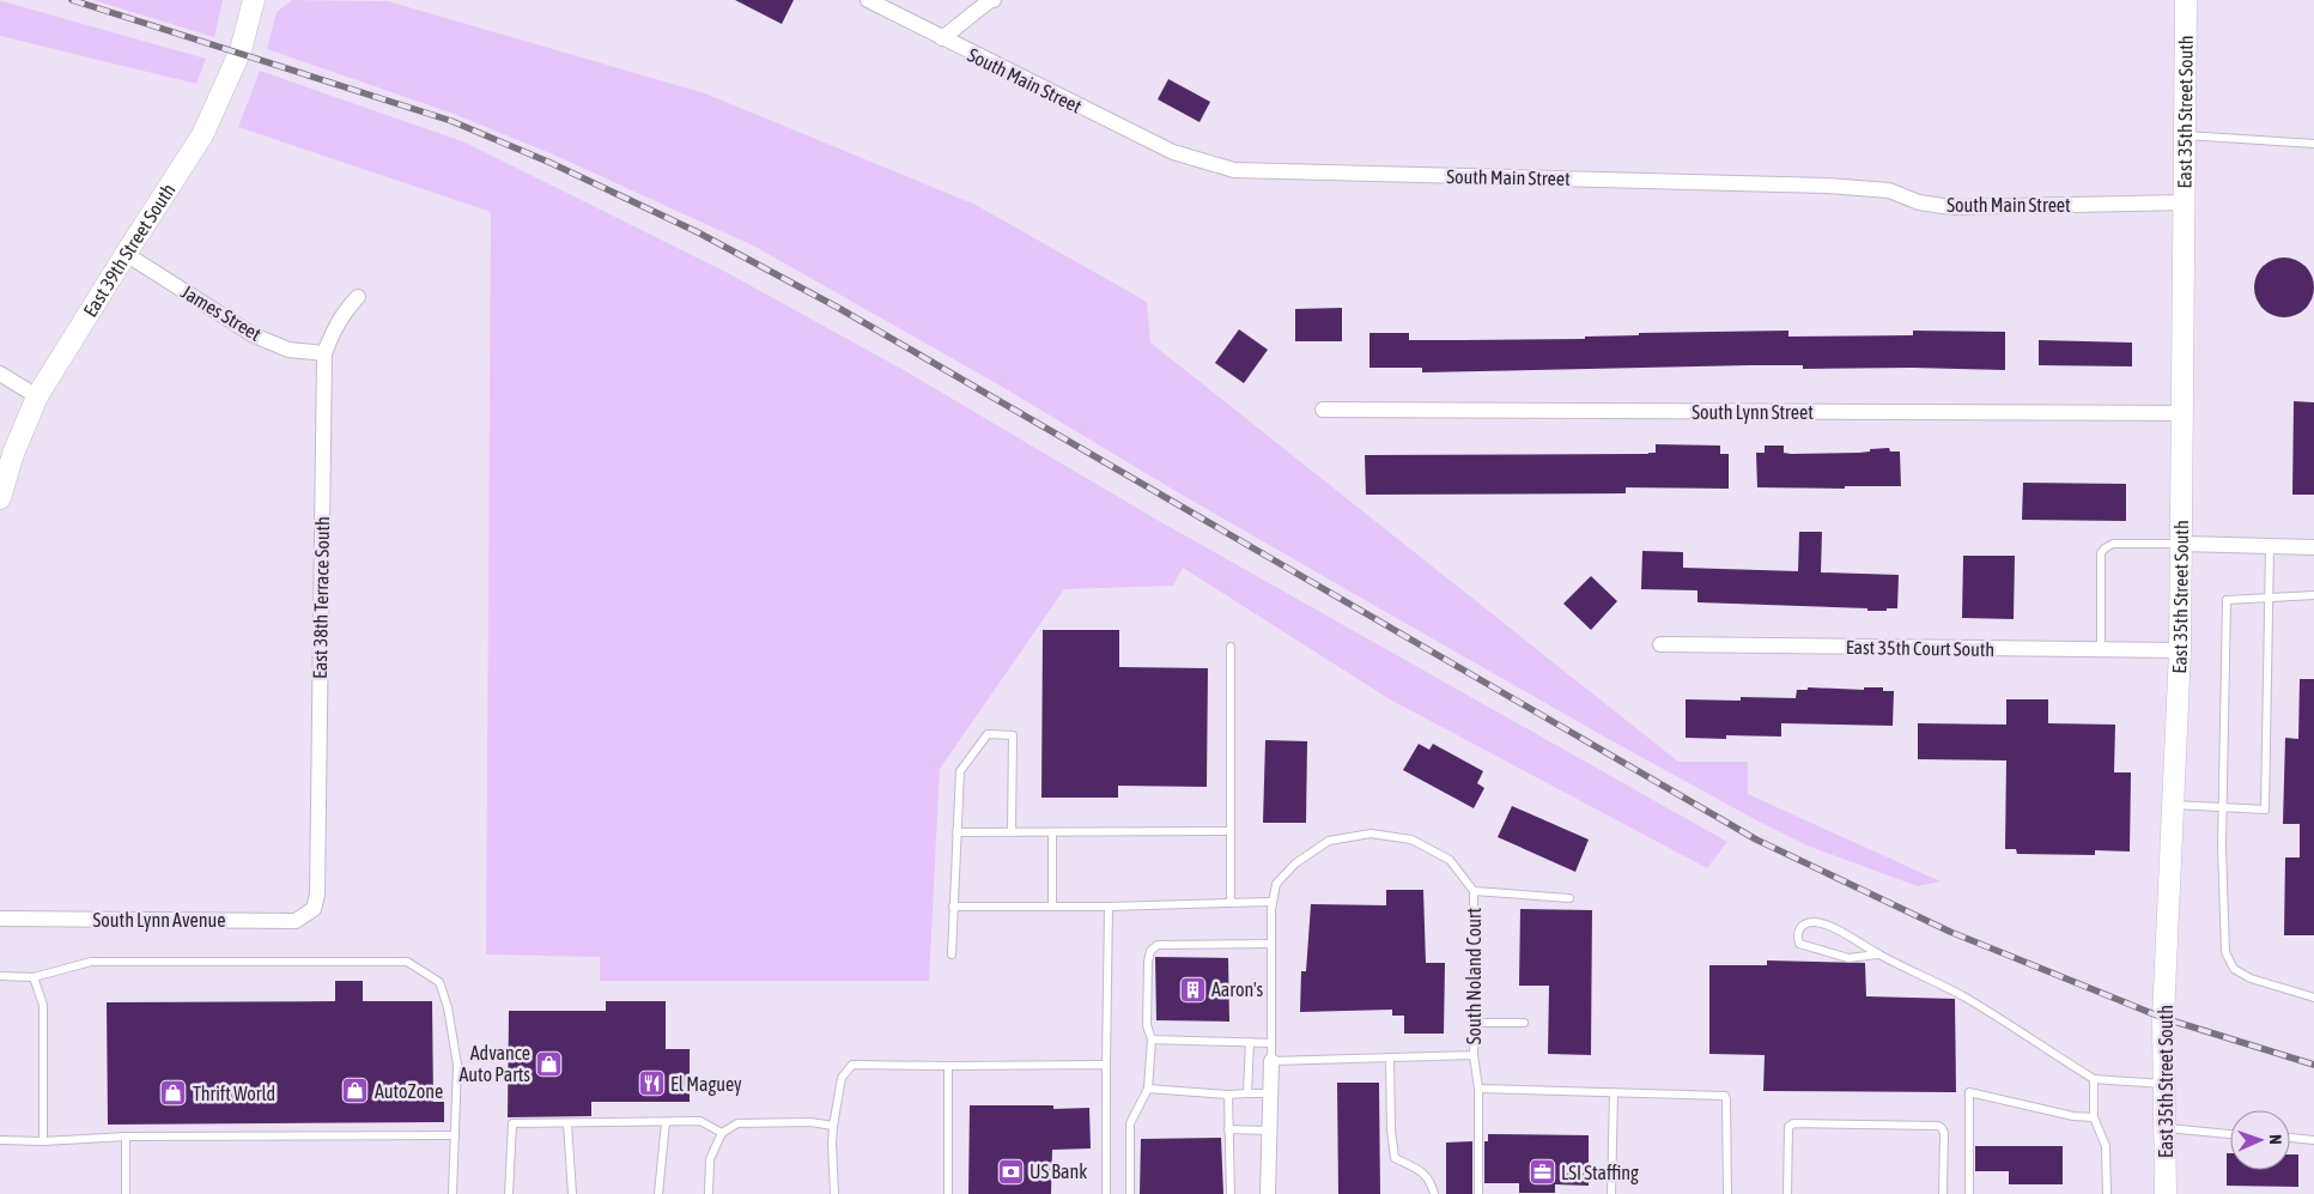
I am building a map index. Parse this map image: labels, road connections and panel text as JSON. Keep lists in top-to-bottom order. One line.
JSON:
{"streets":{"main road":["East 35th Street South","East 39th Street South"],"street":["South Main Street","James Street","South Lynn Street","East 38th Terrace South","East 35th Court South","South Lynn Avenue","South Noland Court"]},"crossings":[["South Main Street","East 35th Street South"],["East 35th Street South","South Lynn Street"],["East 35th Street South","East 35th Court South"],["East 39th Street South","James Street"],["James Street","East 38th Terrace South"],["East 38th Terrace South","South Lynn Avenue"]],"places":{"building":["Aaron's"],"shop":["Advance Auto Parts","AutoZone","Thrift World"],"restaurant":["El Maguey"],"bank":["US Bank"],"office":["LSI Staffing"]},"north":"right"}
